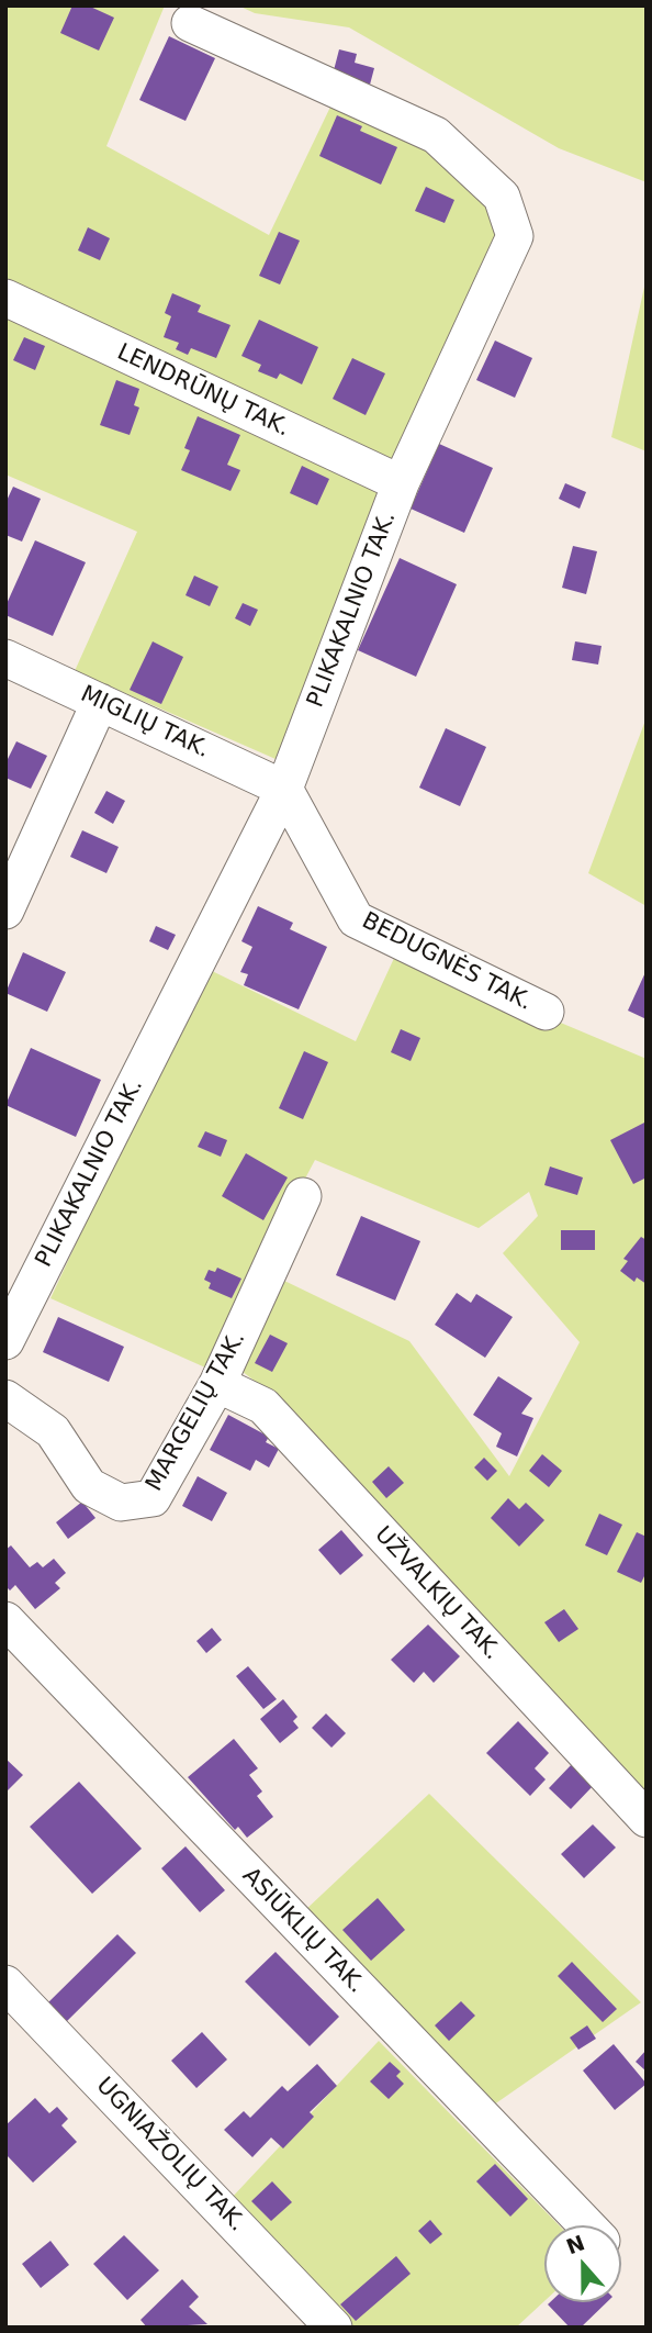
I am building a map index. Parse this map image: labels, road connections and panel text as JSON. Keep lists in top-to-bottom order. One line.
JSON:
{"streets":{"street":["LENDRŪNŲ TAK.","PLIKAKALNIO TAK.","MIGLIŲ TAK.","BEDUGNĖS TAK.","MARGELIŲ TAK.","UŽVALKIŲ TAK.","ASIŪKLIŲ TAK.","UGNIAŽOLIŲ TAK."]},"crossings":[["LENDRŪNŲ TAK.","PLIKAKALNIO TAK."],["PLIKAKALNIO TAK.","MIGLIŲ TAK."],["PLIKAKALNIO TAK.","BEDUGNĖS TAK."],["MIGLIŲ TAK.","BEDUGNĖS TAK."],["MARGELIŲ TAK.","UŽVALKIŲ TAK."]],"north":"top"}
